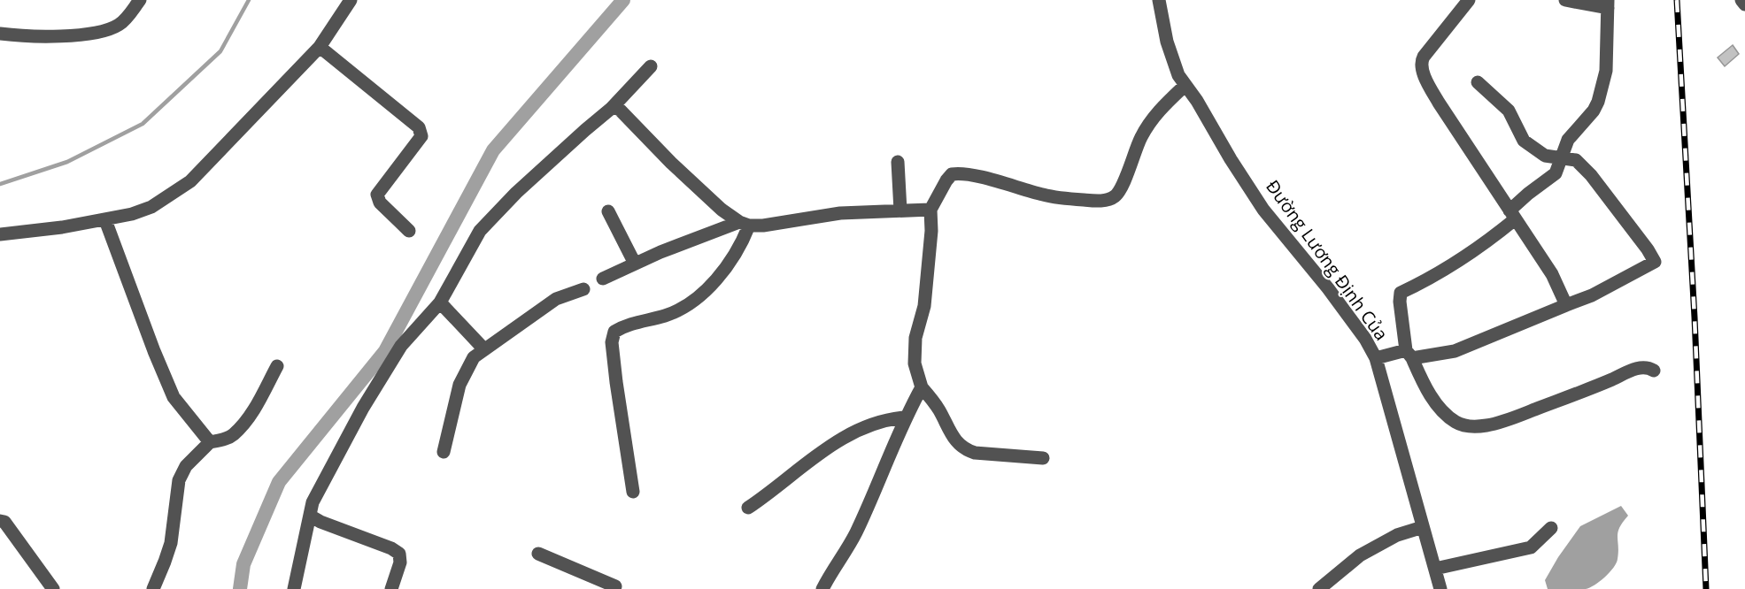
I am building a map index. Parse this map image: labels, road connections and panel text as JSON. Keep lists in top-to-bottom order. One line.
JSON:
{"streets":{"street":["Đường Lương Định Của"]}}
